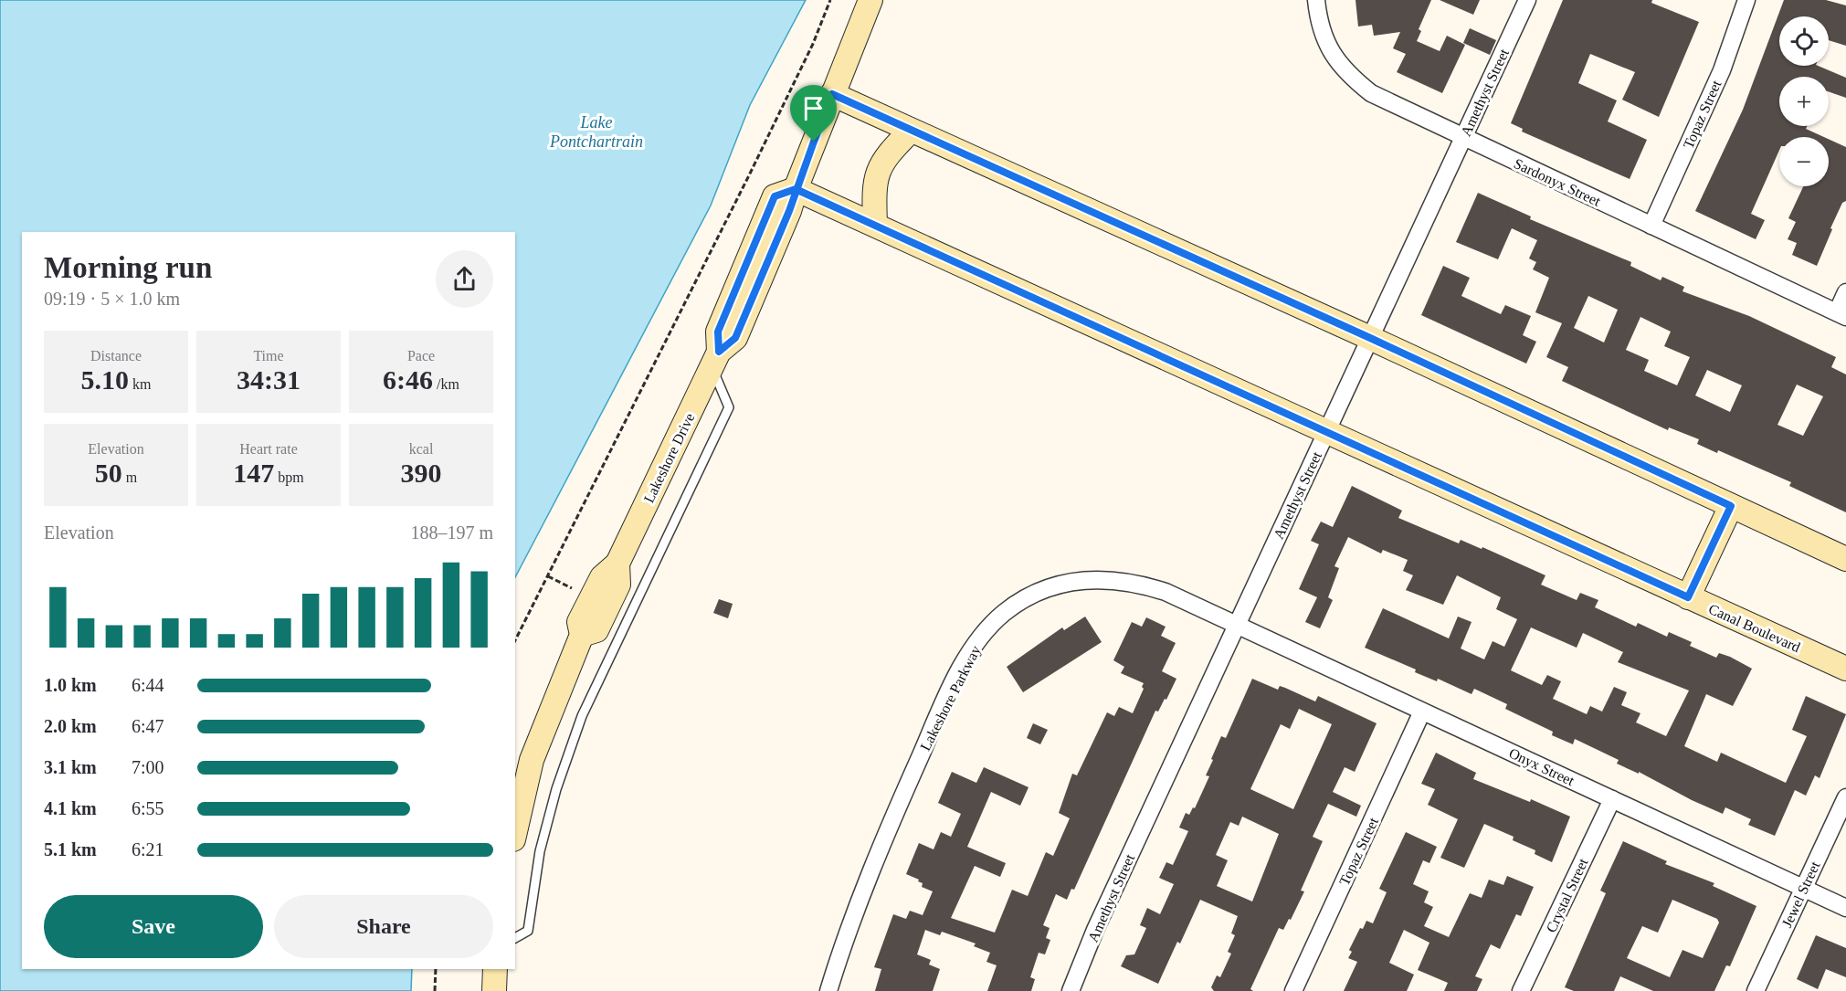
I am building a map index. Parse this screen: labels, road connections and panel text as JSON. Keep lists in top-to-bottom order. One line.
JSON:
{"streets":{"street":["Amethyst Street","Topaz Street","Sardonyx Street","Lakeshore Drive","Canal Boulevard","Lakeshore Parkway","Onyx Street","Jewel Street","Crystal Street"]},"crossings":[["Amethyst Street","Sardonyx Street"],["Amethyst Street","Canal Boulevard"],["Amethyst Street","Lakeshore Parkway"],["Amethyst Street","Onyx Street"],["Topaz Street","Sardonyx Street"],["Topaz Street","Onyx Street"],["Lakeshore Drive","Canal Boulevard"],["Lakeshore Parkway","Onyx Street"],["Onyx Street","Jewel Street"],["Onyx Street","Crystal Street"]],"water":["Lake Pontchartrain"],"page":{"map_buttons":["+","−"],"heading":["Morning run","09:19 · 5 × 1.0 km"],"stats":[["Distance","5.10 km"],["Time","34:31"],["Pace","6:46 /km"],["Elevation","50 m"],["Heart rate","147 bpm"],["kcal","390"]],"chart":["Elevation","188–197 m"],"list":[{"name":"1.0 km","note":"6:44"},{"name":"2.0 km","note":"6:47"},{"name":"3.1 km","note":"7:00"},{"name":"4.1 km","note":"6:55"},{"name":"5.1 km","note":"6:21"}],"buttons":["Save","Share"]}}
